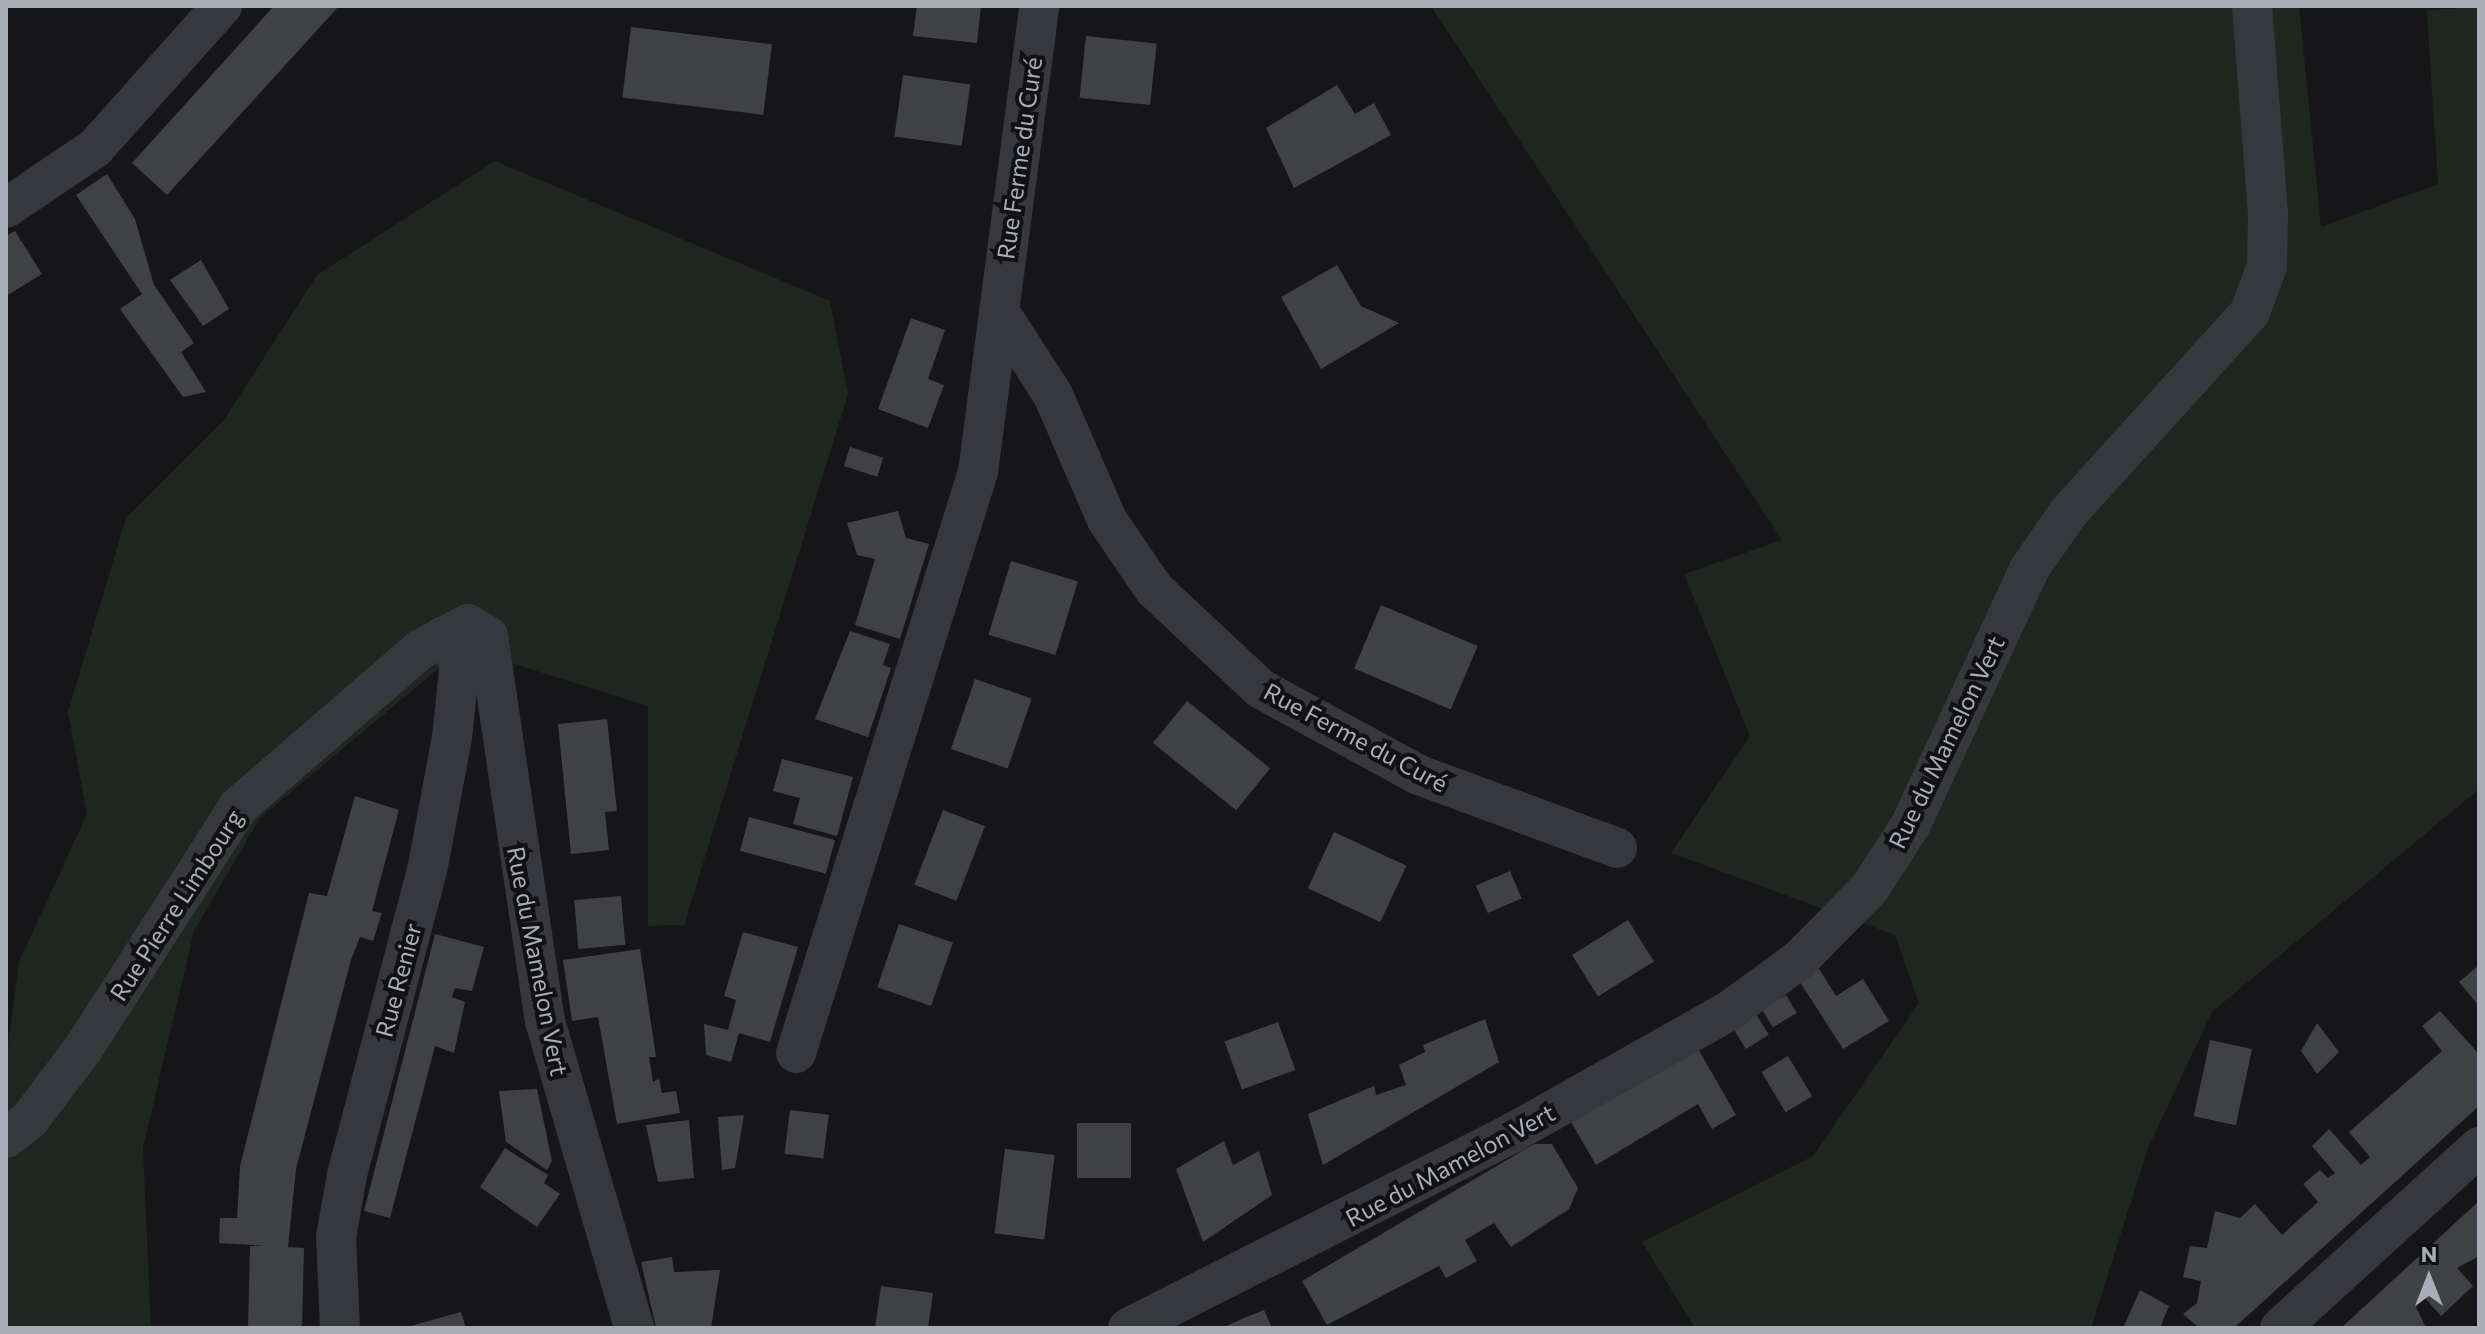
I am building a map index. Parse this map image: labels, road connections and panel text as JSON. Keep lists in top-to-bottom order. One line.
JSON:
{"streets":{"street":["Rue Ferme du Curé","Rue du Mamelon Vert","Rue Pierre Limbourg","Rue Renier"]},"crossings":[["Rue du Mamelon Vert","Rue Pierre Limbourg"],["Rue du Mamelon Vert","Rue Renier"],["Rue Pierre Limbourg","Rue Renier"]],"north":"top"}
